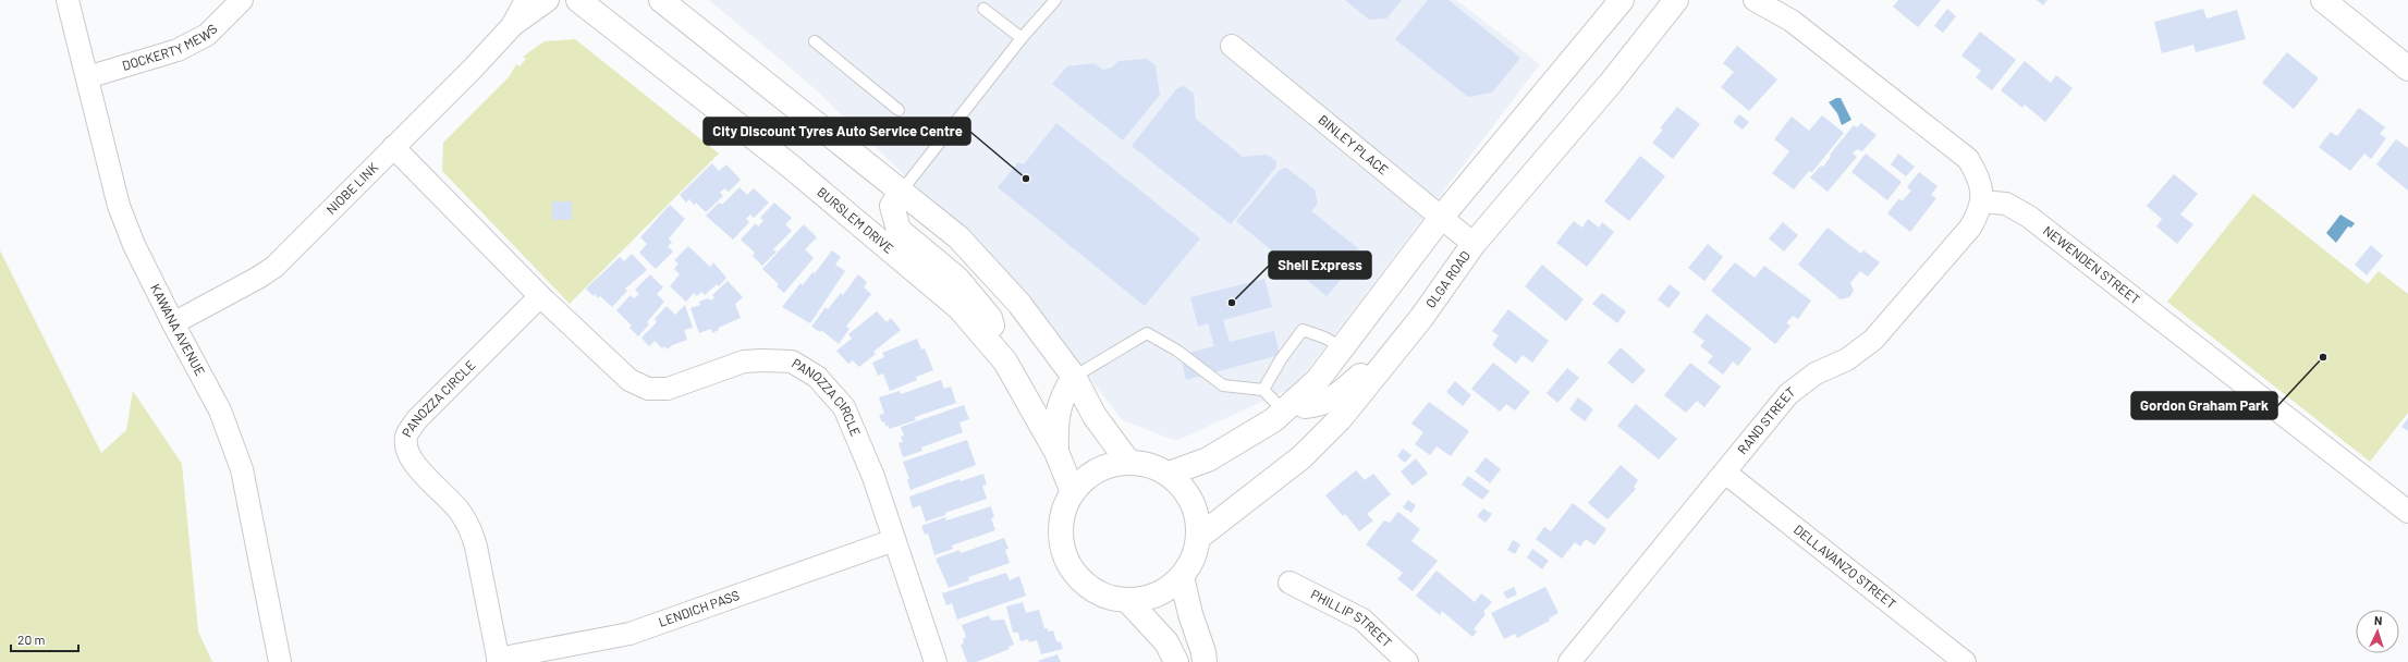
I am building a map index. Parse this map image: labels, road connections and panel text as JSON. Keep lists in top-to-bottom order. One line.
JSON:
{"streets":{"main road":["BURSLEM DRIVE","OLGA ROAD"],"street":["DOCKERTY MEWS","BINLEY PLACE","NIOBE LINK","NEWENDEN STREET","KAWANA AVENUE","PANOZZA CIRCLE","RAND STREET","DELLAVANZO STREET","LENDICH PASS","PHILLIP STREET"]},"crossings":[["DOCKERTY MEWS","KAWANA AVENUE"],["BINLEY PLACE","OLGA ROAD"],["NIOBE LINK","KAWANA AVENUE"],["NIOBE LINK","PANOZZA CIRCLE"],["BURSLEM DRIVE","OLGA ROAD"],["NEWENDEN STREET","RAND STREET"],["PANOZZA CIRCLE","LENDICH PASS"],["RAND STREET","DELLAVANZO STREET"]],"places":["City Discount Tyres Auto Service Centre","Shell Express","Gordon Graham Park"],"scale_bar":"20 m","north":"top"}
